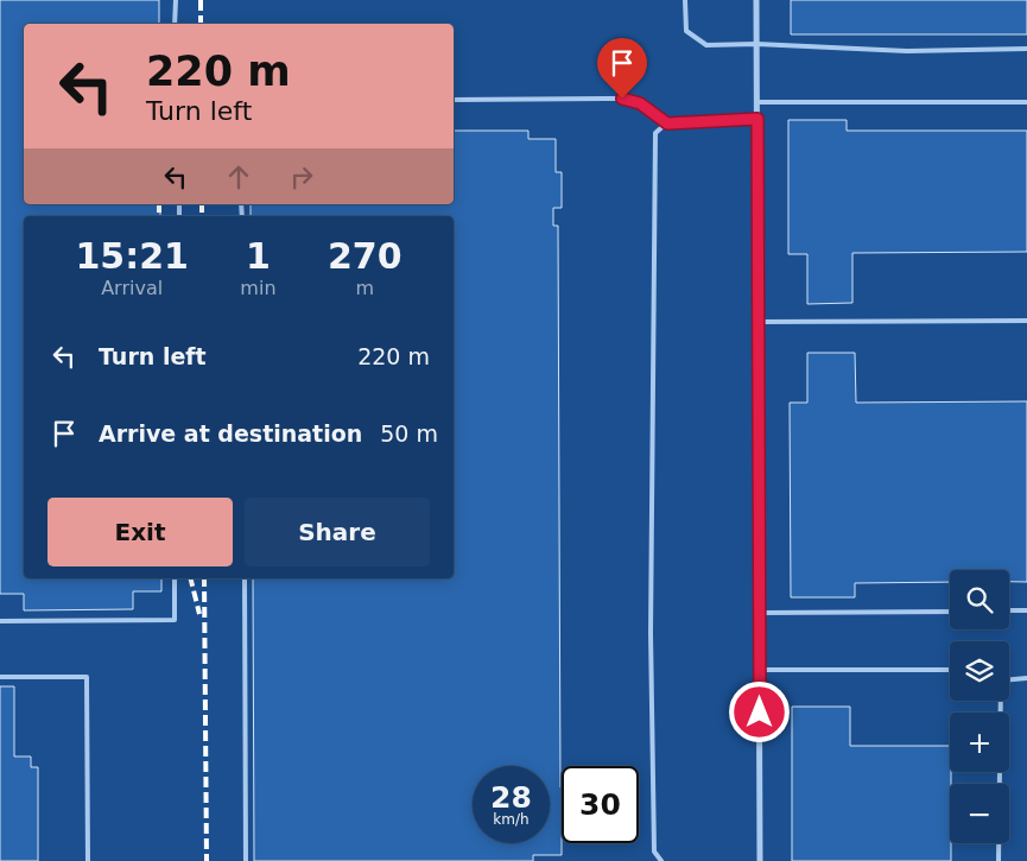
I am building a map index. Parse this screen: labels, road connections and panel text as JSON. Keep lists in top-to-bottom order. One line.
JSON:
{"page":{"turn":["220 m","Turn left"],"eta":["15:21","Arrival","1","min","270","m"],"list":[{"name":"Turn left","value":"220 m"},{"name":"Arrive at destination","value":"50 m"}],"buttons":["Exit","Share"],"map_buttons":["+","−"],"speed":"28 km/h","limit":"30"}}
